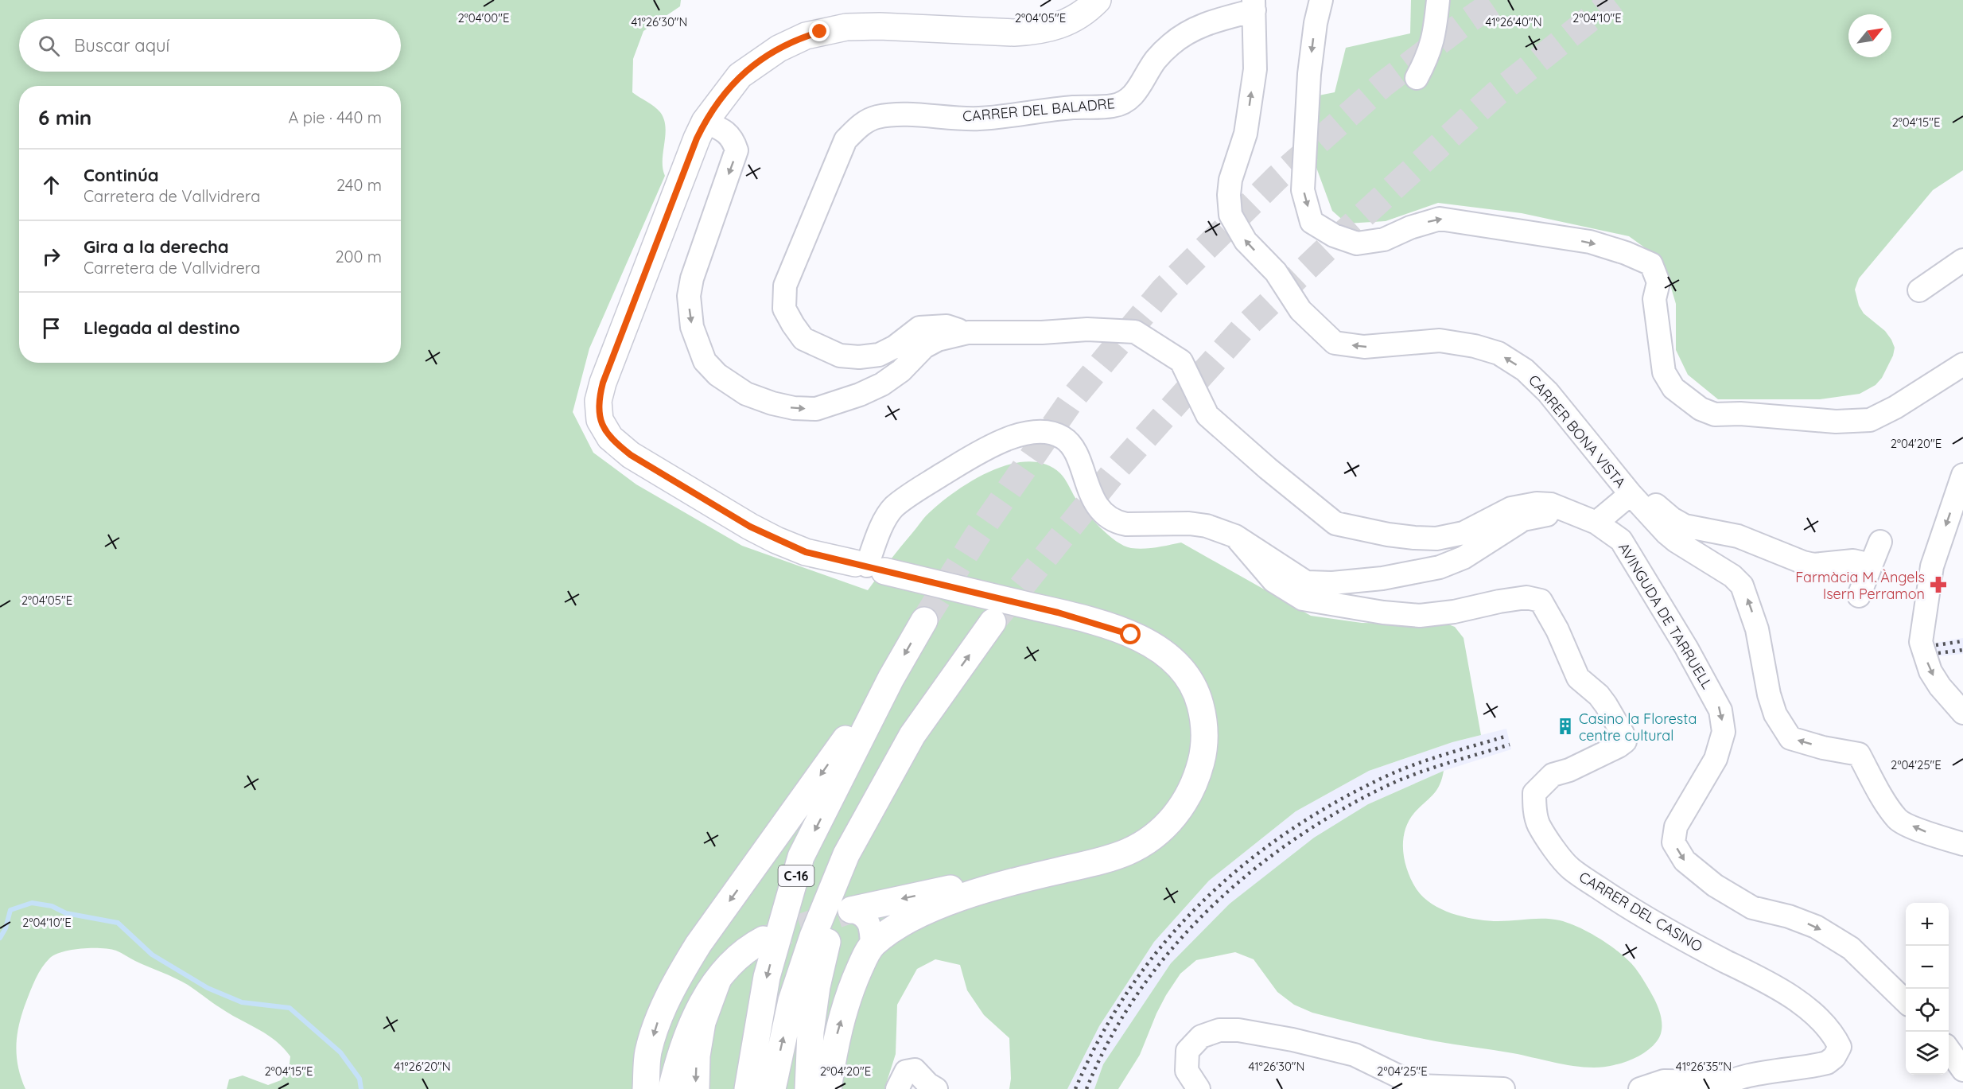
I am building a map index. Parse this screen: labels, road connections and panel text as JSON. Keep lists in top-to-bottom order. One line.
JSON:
{"streets":{"main road":["C-16"],"street":["CARRER DEL BALADRE","CARRER BONA VISTA","AVINGUDA DE TARRUELL","CARRER DEL CASINO"]},"crossings":[["CARRER DEL BALADRE","CARRER BONA VISTA"],["CARRER DEL BALADRE","AVINGUDA DE TARRUELL"]],"one_way":["CARRER BONA VISTA"],"places":{"pharmacy":["Farmàcia M. Àngels Isern Perramon"],"building":["Casino la Floresta centre cultural"]},"north":"top right","page":{"search":"Buscar aquí","heading":["6 min","A pie · 440 m"],"list":[["Continúa","Carretera de Vallvidrera","240 m"],["Gira a la derecha","Carretera de Vallvidrera","200 m"],"Llegada al destino"],"map_buttons":["+","−"]},"coordinates":["2°04'00\"E","2°04'05\"E","2°04'10\"E","41°26'30\"N","41°26'40\"N","2°04'15\"E","2°04'20\"E","2°04'25\"E","41°26'20\"N","41°26'35\"N"]}
